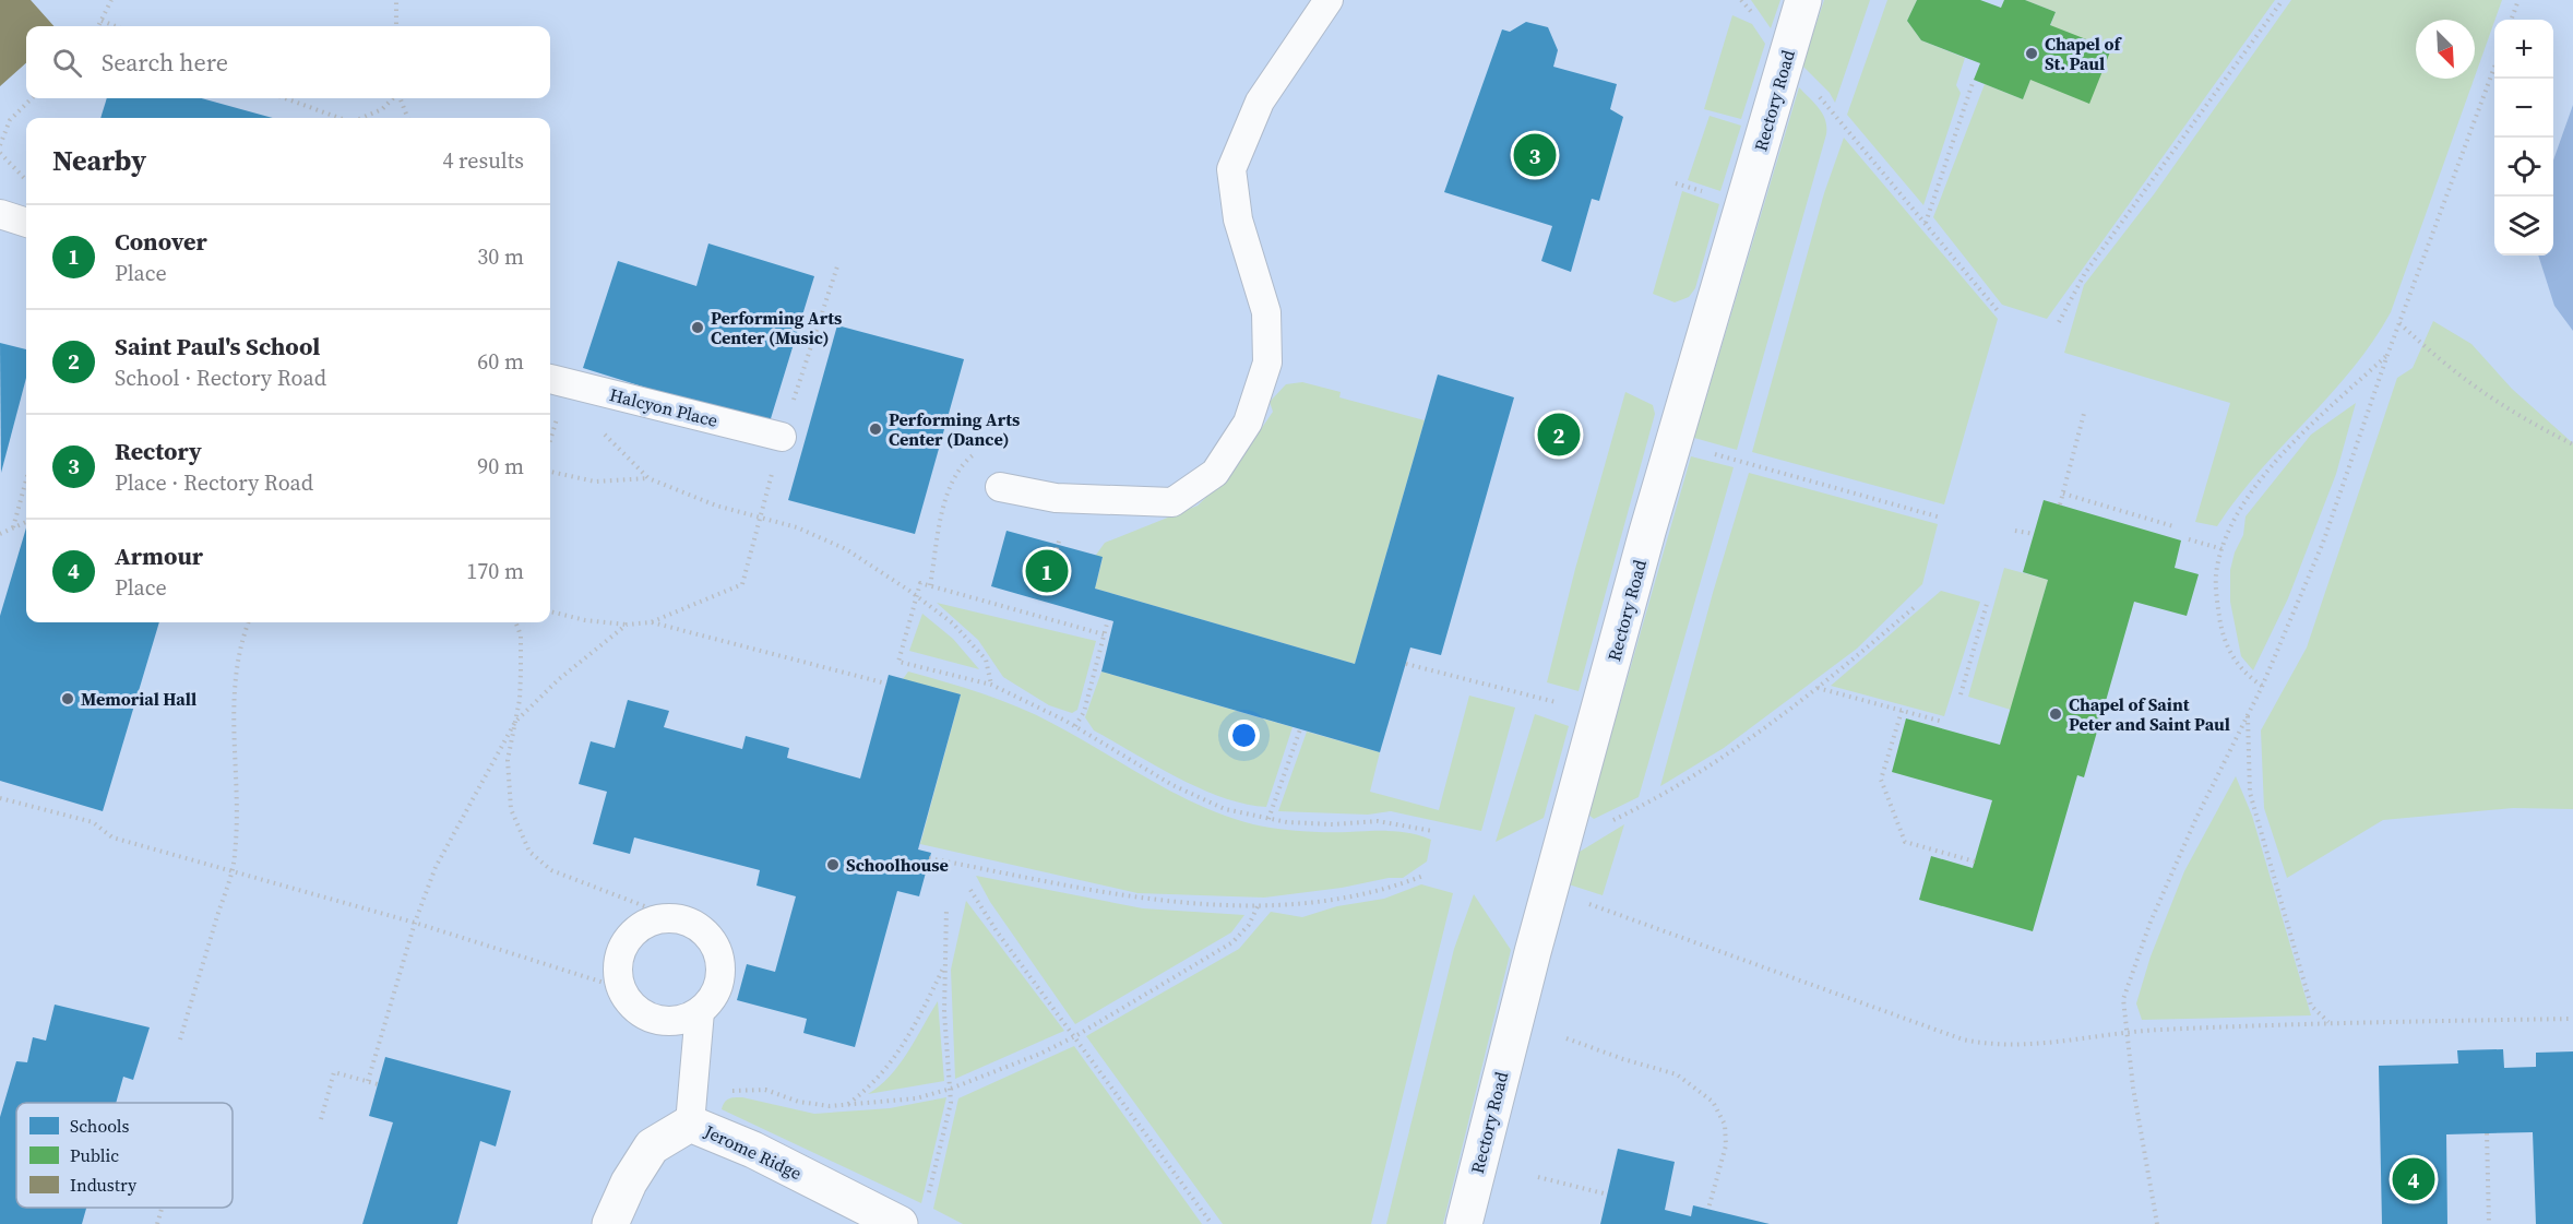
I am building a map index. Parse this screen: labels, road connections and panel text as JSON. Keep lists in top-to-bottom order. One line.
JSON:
{"streets":{"street":["Rectory Road","Jerome Ridge"],"lane":["Halcyon Place"]},"places":["Chapel of St. Paul","Performing Arts Center (Music)","Performing Arts Center (Dance)","Memorial Hall","Chapel of Saint Peter and Saint Paul","Schoolhouse"],"legend":["Schools","Public","Industry"],"north":"bottom right","page":{"map_buttons":["+","−"],"search":"Search here","heading":["Nearby","4 results"],"pins":["3","2","1","4"],"list":[{"mark":"1","name":"Conover","note":"Place","value":"30 m"},{"mark":"2","name":"Saint Paul's School","note":"School · Rectory Road","value":"60 m"},{"mark":"3","name":"Rectory","note":"Place · Rectory Road","value":"90 m"},{"mark":"4","name":"Armour","note":"Place","value":"170 m"}]}}
